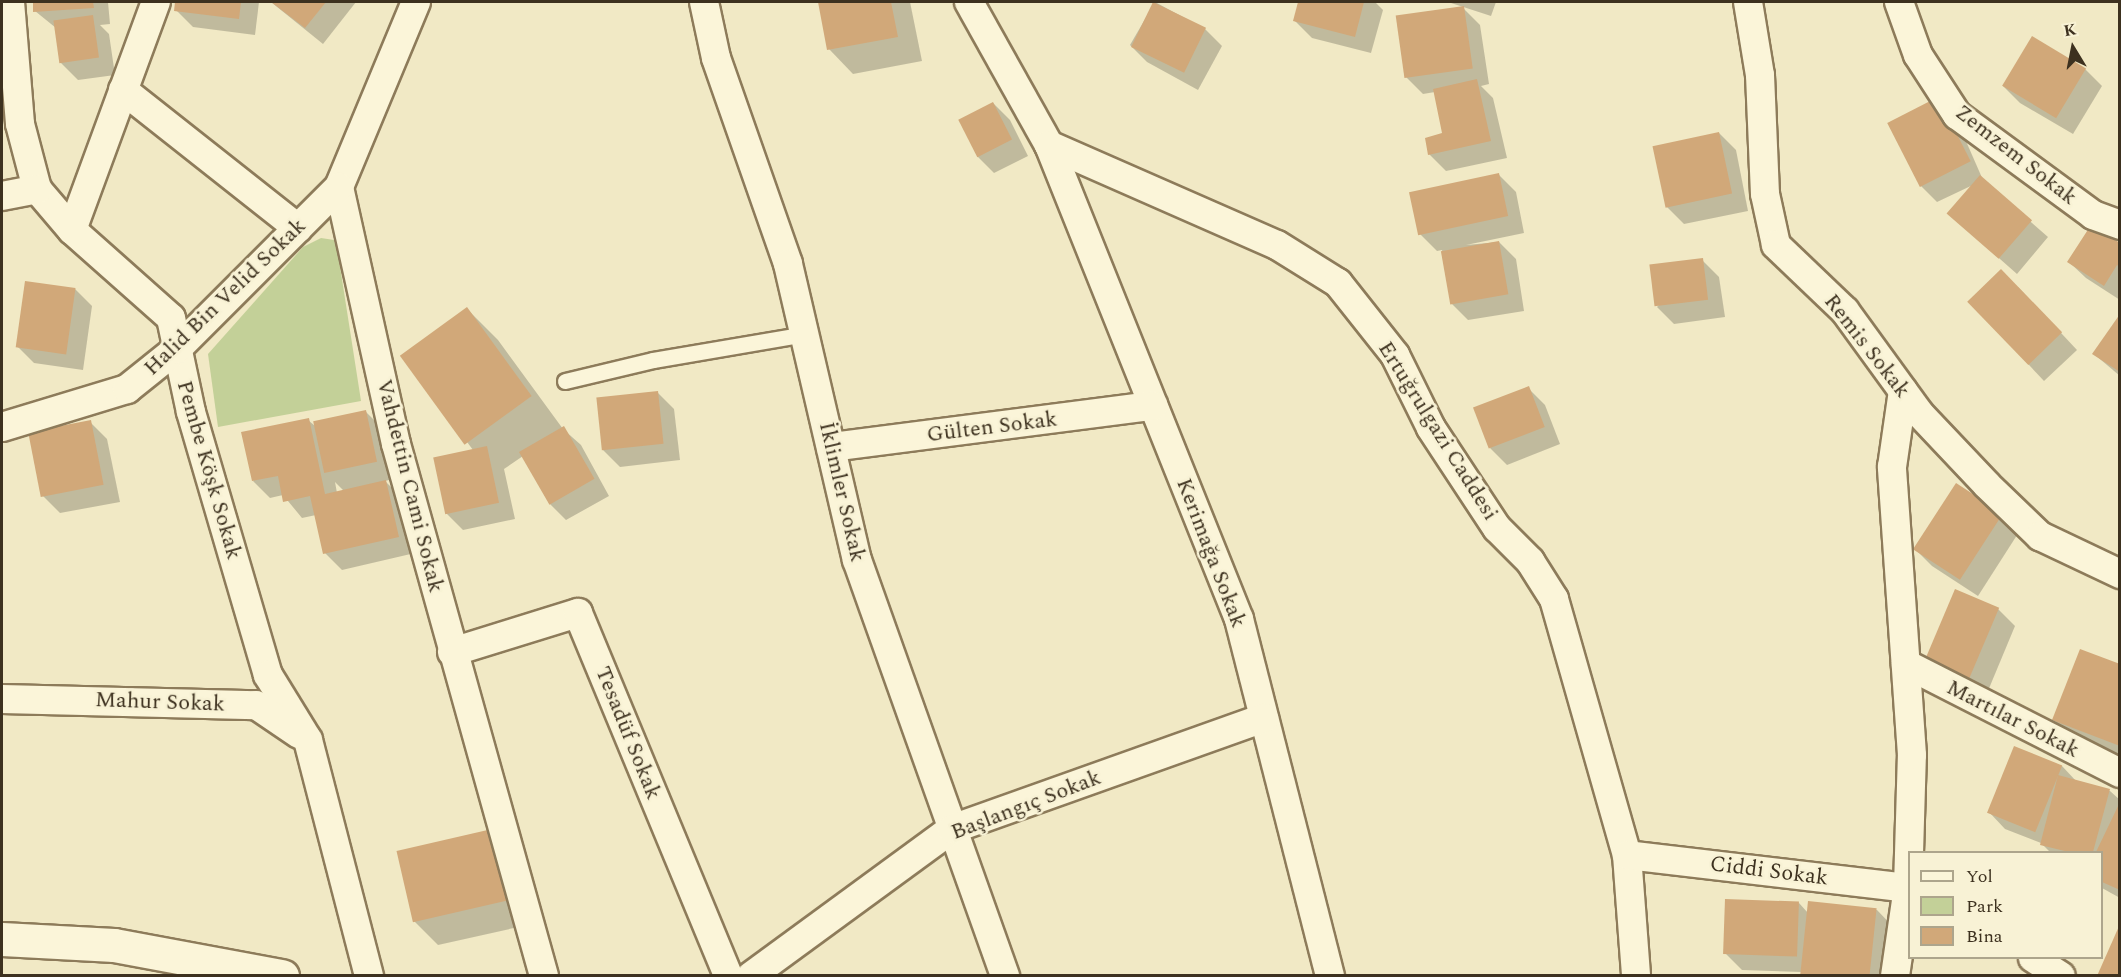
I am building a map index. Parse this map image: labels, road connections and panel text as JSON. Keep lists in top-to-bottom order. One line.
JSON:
{"streets":{"street":["Zemzem Sokak","Halid Bin Velid Sokak","Remis Sokak","Gülten Sokak","Ertuğrulgazi Caddesi","Pembe Köşk Sokak","Vahdettin Cami Sokak","İklimler Sokak","Kerimağa Sokak","Mahur Sokak","Martılar Sokak","Tesadüf Sokak","Başlangıç Sokak","Ciddi Sokak"]},"crossings":[["Halid Bin Velid Sokak","Pembe Köşk Sokak"],["Halid Bin Velid Sokak","Vahdettin Cami Sokak"],["Gülten Sokak","İklimler Sokak"],["Gülten Sokak","Kerimağa Sokak"],["Ertuğrulgazi Caddesi","Kerimağa Sokak"],["Ertuğrulgazi Caddesi","Ciddi Sokak"],["Pembe Köşk Sokak","Mahur Sokak"],["Vahdettin Cami Sokak","Tesadüf Sokak"],["İklimler Sokak","Başlangıç Sokak"],["Kerimağa Sokak","Başlangıç Sokak"]],"legend":["Yol","Park","Bina"],"north":"top"}
